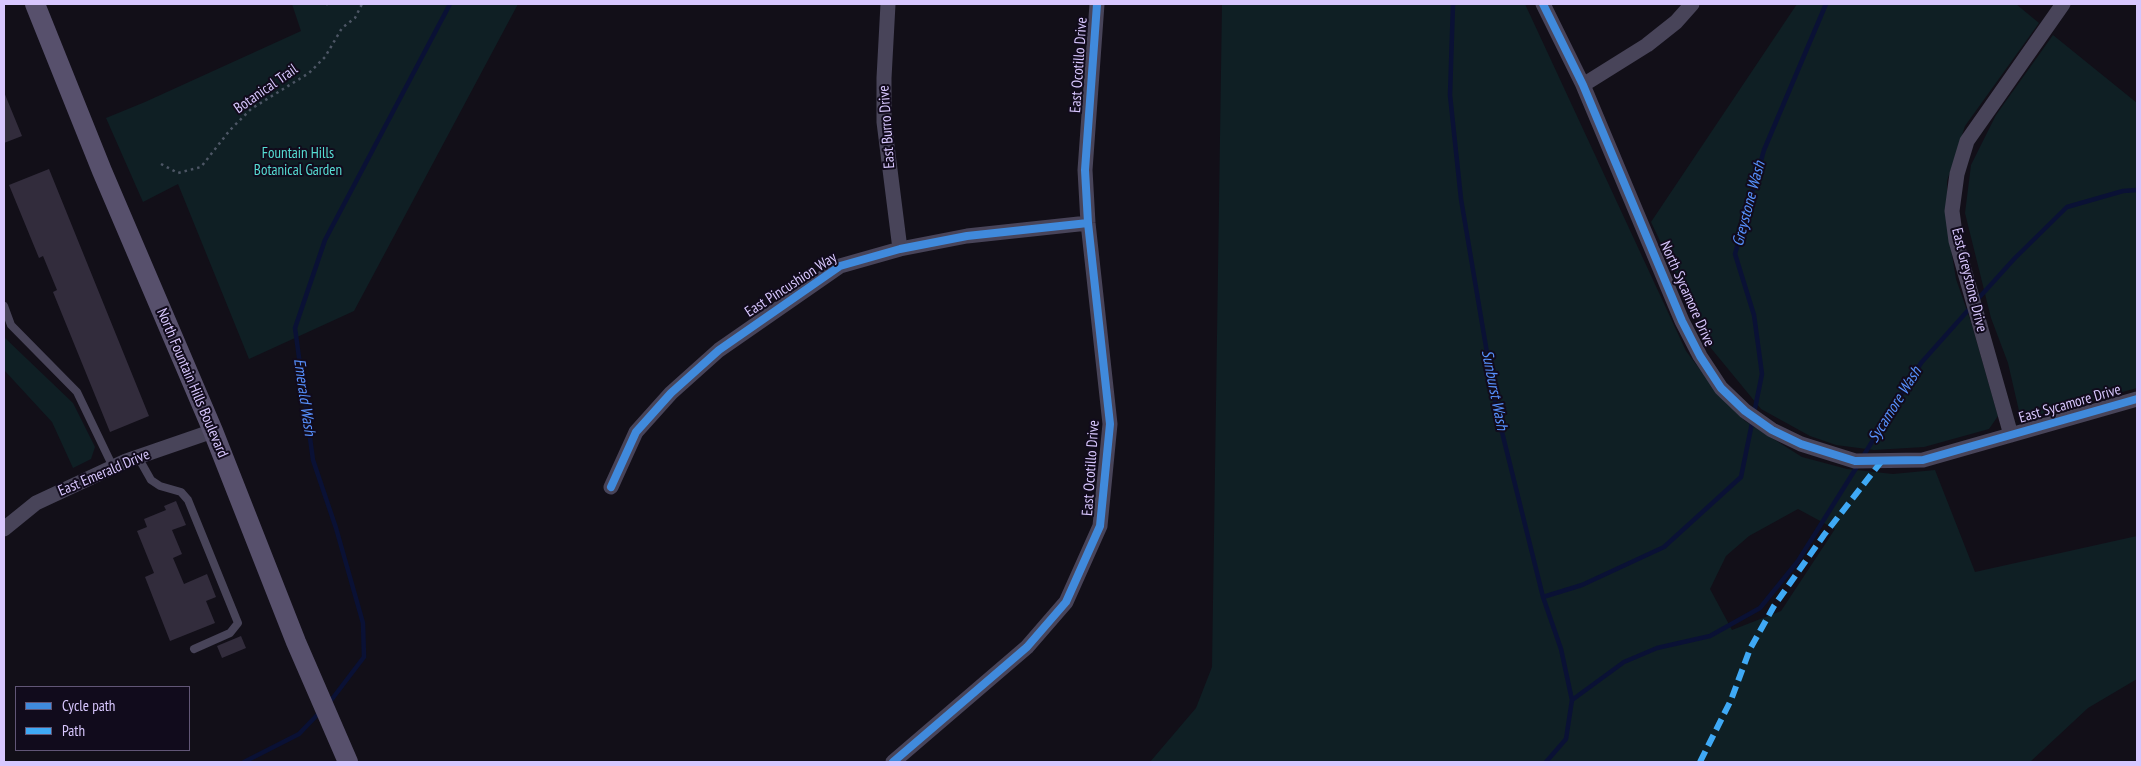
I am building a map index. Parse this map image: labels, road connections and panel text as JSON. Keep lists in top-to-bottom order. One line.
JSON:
{"streets":{"main road":["North Fountain Hills Boulevard"],"street":["East Ocotillo Drive","East Burro Drive","East Greystone Drive","East Pincushion Way","North Sycamore Drive","East Sycamore Drive","East Emerald Drive"],"path":["Botanical Trail"]},"crossings":[["East Ocotillo Drive","East Pincushion Way"],["East Burro Drive","East Pincushion Way"],["East Greystone Drive","North Sycamore Drive"],["East Greystone Drive","East Sycamore Drive"],["North Sycamore Drive","East Sycamore Drive"],["North Fountain Hills Boulevard","East Emerald Drive"]],"water":["Greystone Wash","Sunburst Wash","Emerald Wash","Sycamore Wash"],"parks":["Fountain Hills Botanical Garden"],"legend":["Cycle path","Path"]}
